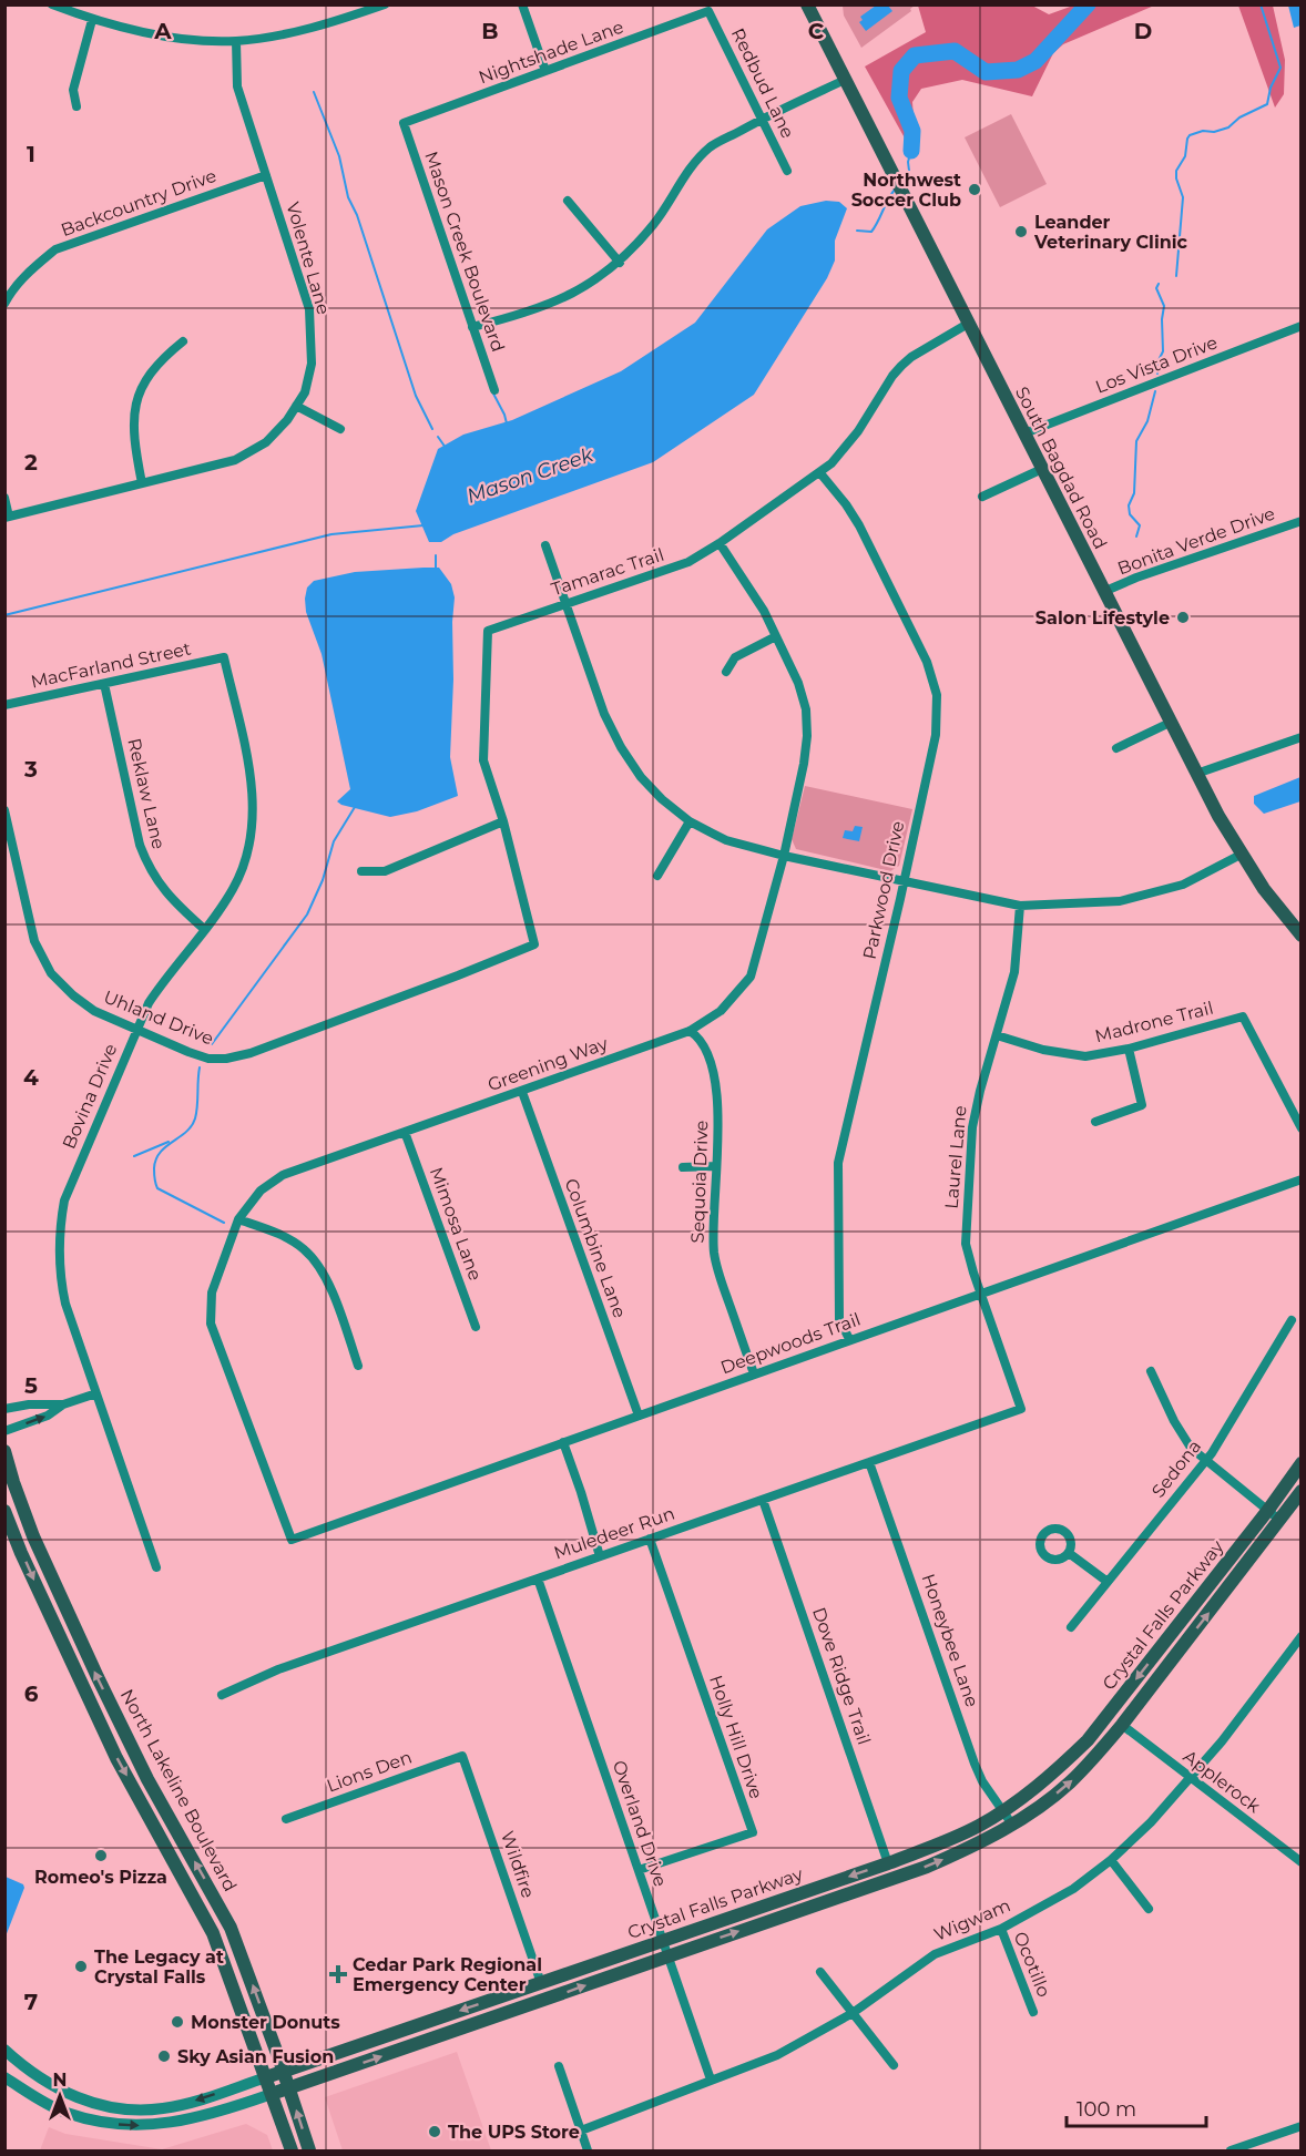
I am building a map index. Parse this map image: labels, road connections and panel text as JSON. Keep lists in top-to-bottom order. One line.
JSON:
{"streets":{"main road":["South Bagdad Road","Crystal Falls Parkway","North Lakeline Boulevard"],"street":["Nightshade Lane","Redbud Lane","Backcountry Drive","Mason Creek Boulevard","Volente Lane","Los Vista Drive","Bonita Verde Drive","Tamarac Trail","MacFarland Street","Reklaw Lane","Parkwood Drive","Uhland Drive","Madrone Trail","Greening Way","Bovina Drive","Laurel Lane","Sequoia Drive","Mimosa Lane","Columbine Lane","Deepwoods Trail","Sedona","Muledeer Run","Honeybee Lane","Dove Ridge Trail","Holly Hill Drive","Lions Den","Applerock","Overland Drive","Wildfire","Wigwam","Ocotillo"]},"crossings":[["Nightshade Lane","Redbud Lane"],["Nightshade Lane","Mason Creek Boulevard"],["Backcountry Drive","Volente Lane"],["Los Vista Drive","South Bagdad Road"],["South Bagdad Road","Bonita Verde Drive"],["South Bagdad Road","Tamarac Trail"],["Tamarac Trail","Parkwood Drive"],["Tamarac Trail","Uhland Drive"],["Tamarac Trail","Greening Way"],["MacFarland Street","Reklaw Lane"],["MacFarland Street","Bovina Drive"],["Reklaw Lane","Bovina Drive"],["Parkwood Drive","Deepwoods Trail"],["Uhland Drive","Bovina Drive"],["Madrone Trail","Laurel Lane"],["Greening Way","Sequoia Drive"],["Greening Way","Mimosa Lane"],["Greening Way","Columbine Lane"],["Greening Way","Deepwoods Trail"],["Laurel Lane","Deepwoods Trail"],["Laurel Lane","Muledeer Run"],["Sequoia Drive","Deepwoods Trail"],["Columbine Lane","Deepwoods Trail"],["Muledeer Run","Honeybee Lane"],["Muledeer Run","Dove Ridge Trail"],["Muledeer Run","Holly Hill Drive"],["Muledeer Run","Overland Drive"],["Crystal Falls Parkway","Honeybee Lane"],["Crystal Falls Parkway","Dove Ridge Trail"],["Crystal Falls Parkway","Applerock"],["Crystal Falls Parkway","North Lakeline Boulevard"],["Crystal Falls Parkway","Overland Drive"],["Crystal Falls Parkway","Wildfire"],["Holly Hill Drive","Overland Drive"],["Lions Den","Wildfire"],["Applerock","Wigwam"],["Overland Drive","Wigwam"],["Wigwam","Ocotillo"]],"water":["Mason Creek"],"places":{"other":["Northwest Soccer Club","Leander Veterinary Clinic","Salon Lifestyle","Romeo's Pizza","The Legacy at Crystal Falls","Monster Donuts","Sky Asian Fusion","The UPS Store"],"health":["Cedar Park Regional Emergency Center"]},"scale_bar":"100 m","north":"top","grid":{"columns":["A","B","C","D"],"rows":["1","2","3","4","5","6","7"]}}
